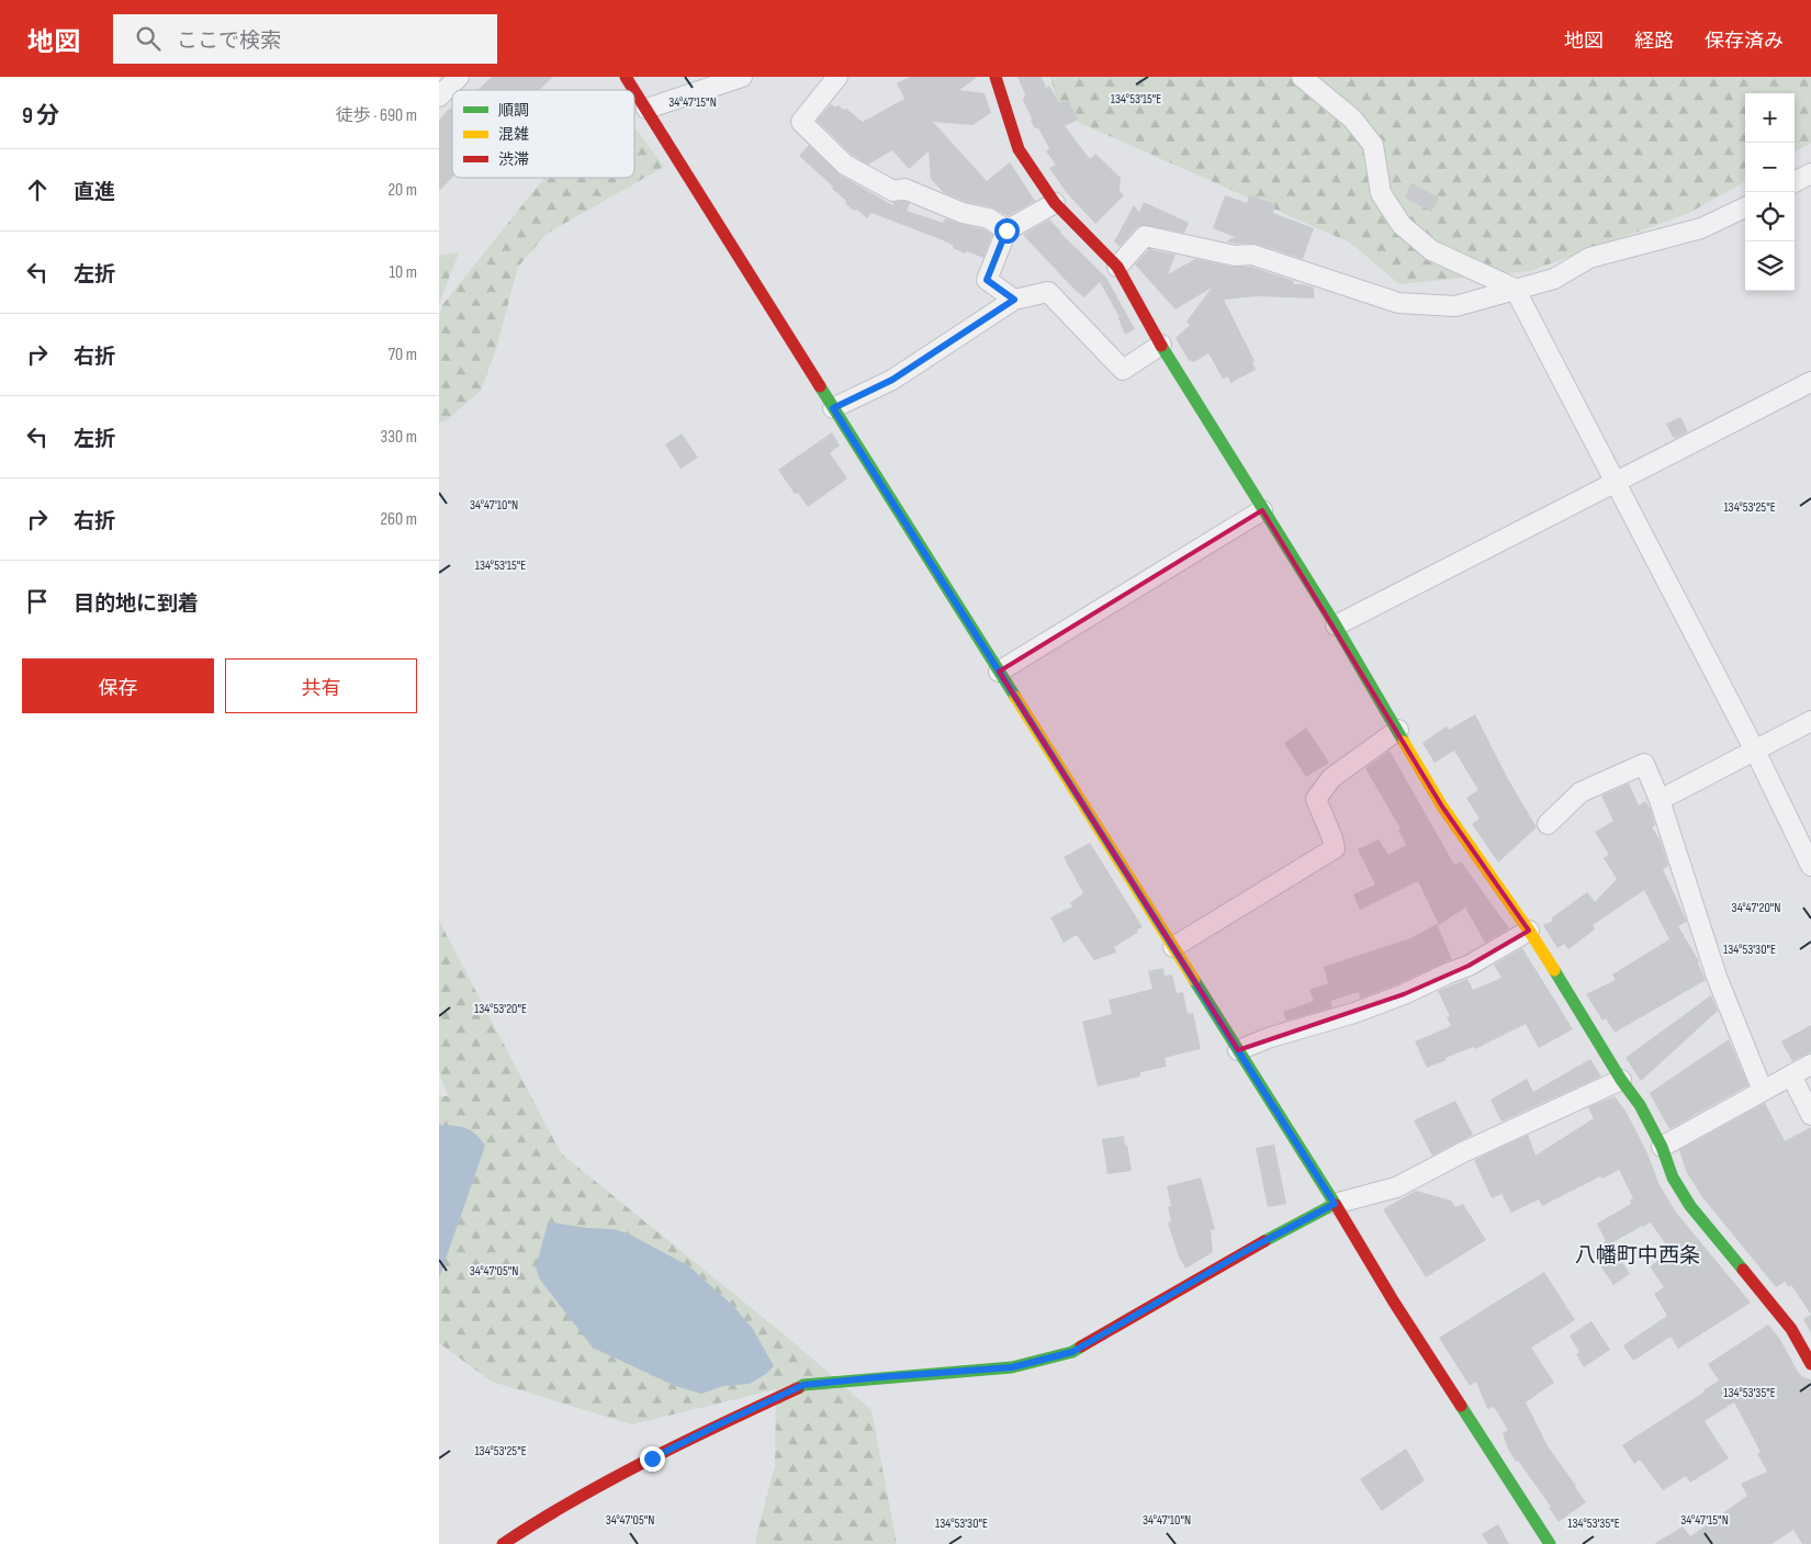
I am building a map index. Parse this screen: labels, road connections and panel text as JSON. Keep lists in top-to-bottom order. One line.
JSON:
{"districts":["八幡町中西条"],"legend":["順調","混雑","渋滞"],"page":{"header":"地図","search":"ここで検索","nav":["地図","経路","保存済み"],"heading":["9 分","徒歩 · 690 m"],"map_buttons":["+","−"],"list":[["直進","20 m"],["左折","10 m"],["右折","70 m"],["左折","330 m"],["右折","260 m"],"目的地に到着"],"buttons":["保存","共有"]},"coordinates":["134°53'15\"E","34°47'15\"N","34°47'10\"N","134°53'25\"E","34°47'20\"N","134°53'30\"E","134°53'20\"E","34°47'05\"N","134°53'35\"E"]}
